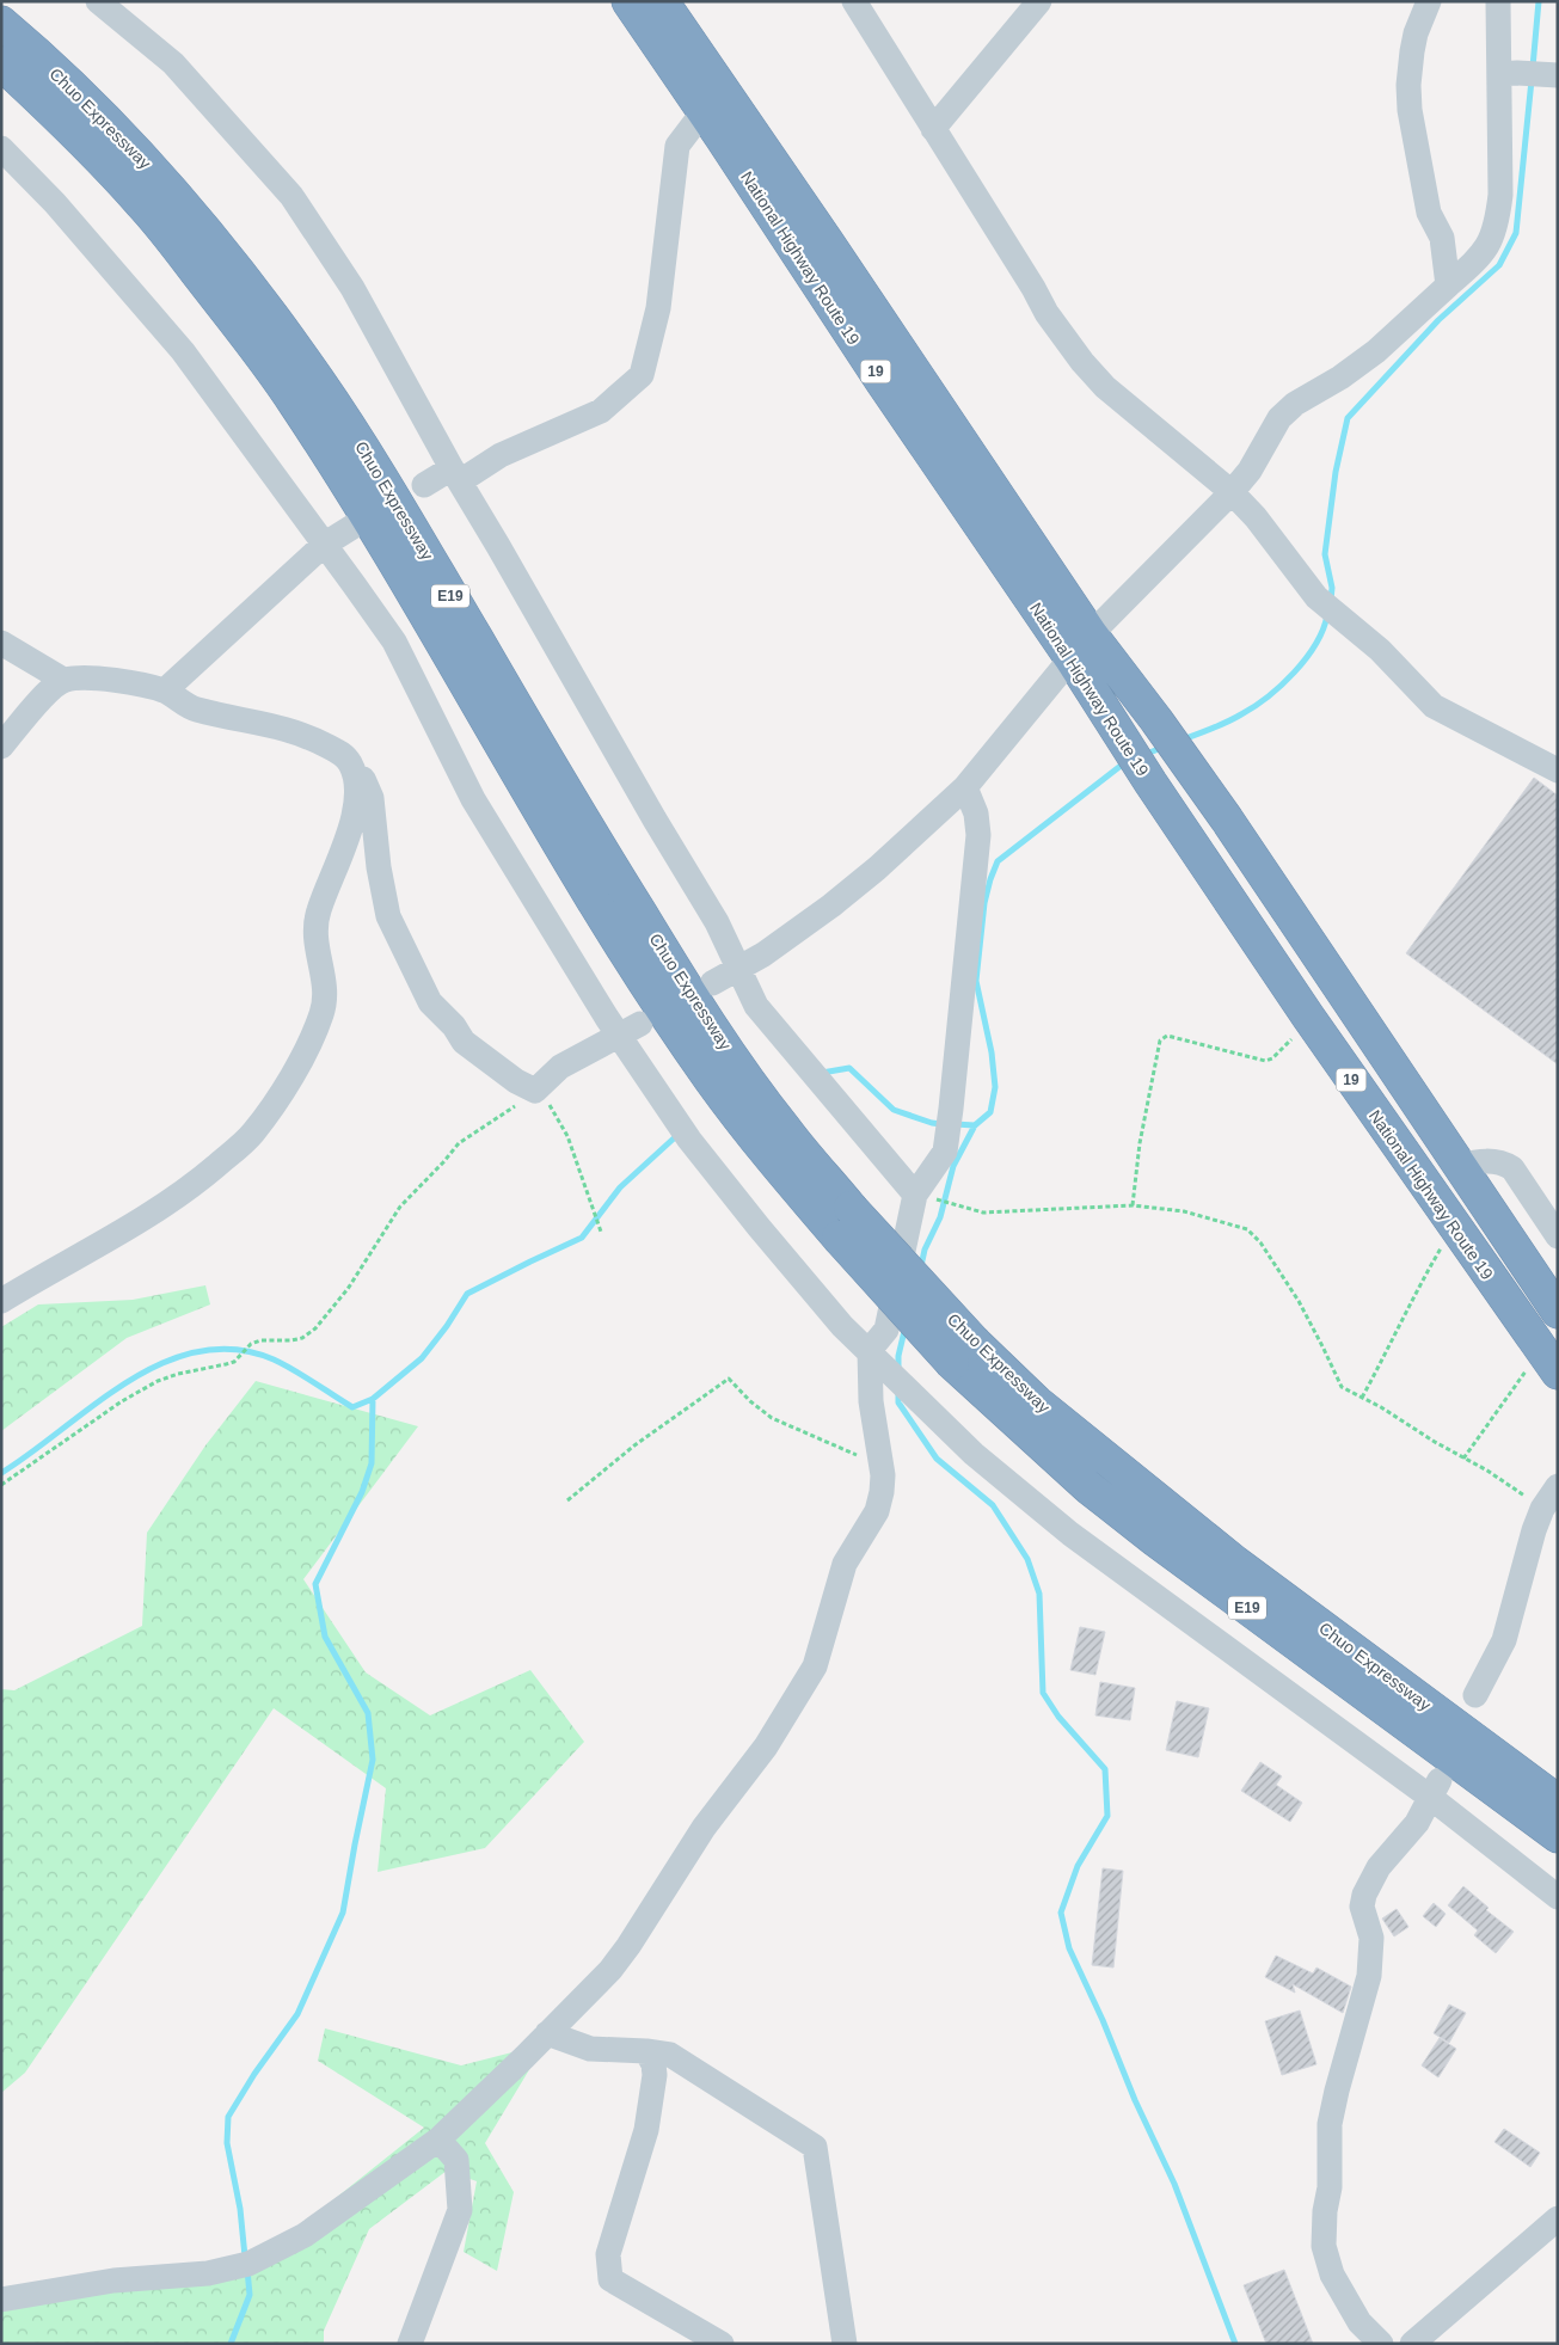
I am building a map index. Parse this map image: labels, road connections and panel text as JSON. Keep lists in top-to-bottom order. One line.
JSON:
{"streets":{"highway":["Chuo Expressway","National Highway Route 19","19","E19"]}}
